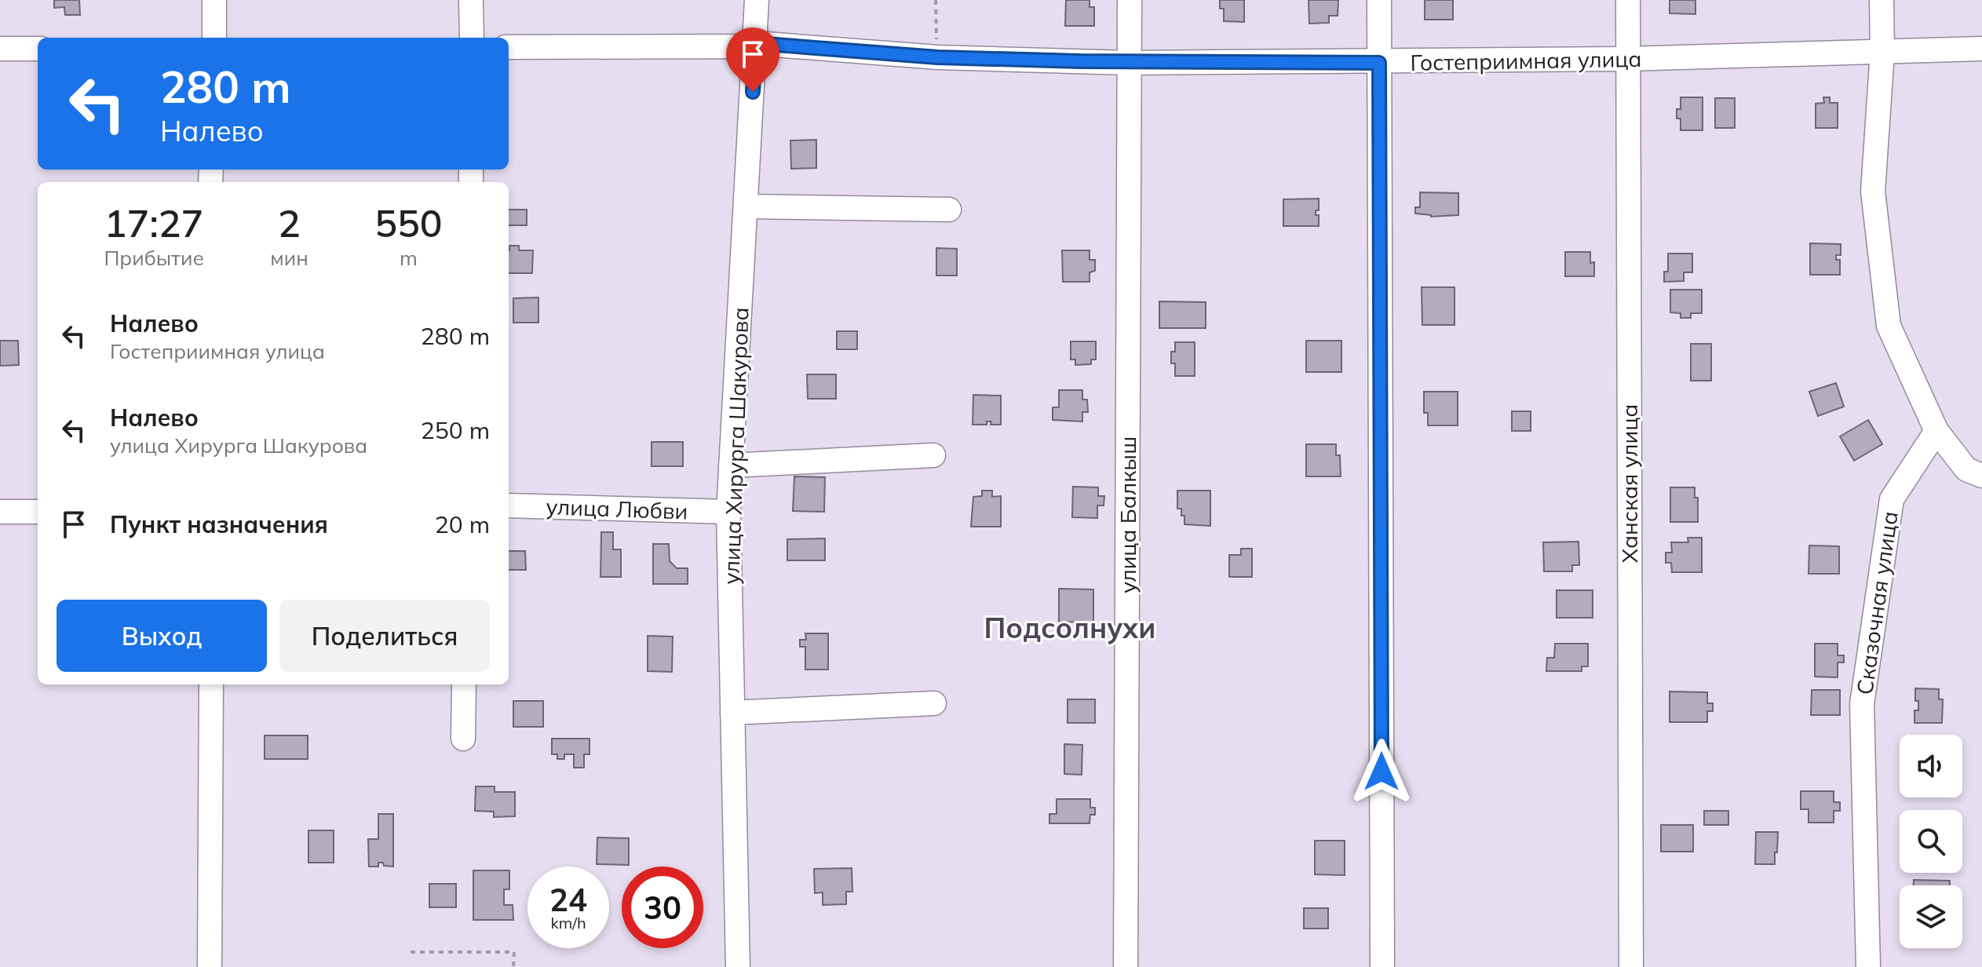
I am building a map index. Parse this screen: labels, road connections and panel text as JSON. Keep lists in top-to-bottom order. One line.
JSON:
{"streets":{"street":["Гостеприимная улица","улица Хирурга Шакурова","Ханская улица","улица Любви","улица Балкыш","Сказочная улица"]},"crossings":[["Гостеприимная улица","улица Хирурга Шакурова"],["Гостеприимная улица","Ханская улица"],["Гостеприимная улица","улица Балкыш"],["улица Хирурга Шакурова","улица Любви"]],"districts":["Подсолнухи"],"page":{"turn":["280 m","Налево"],"eta":["17:27","Прибытие","2","мин","550","m"],"list":[{"name":"Налево","note":"Гостеприимная улица","value":"280 m"},{"name":"Налево","note":"улица Хирурга Шакурова","value":"250 m"},{"name":"Пункт назначения","value":"20 m"}],"buttons":["Выход","Поделиться"],"speed":"24 km/h","limit":"30"}}
